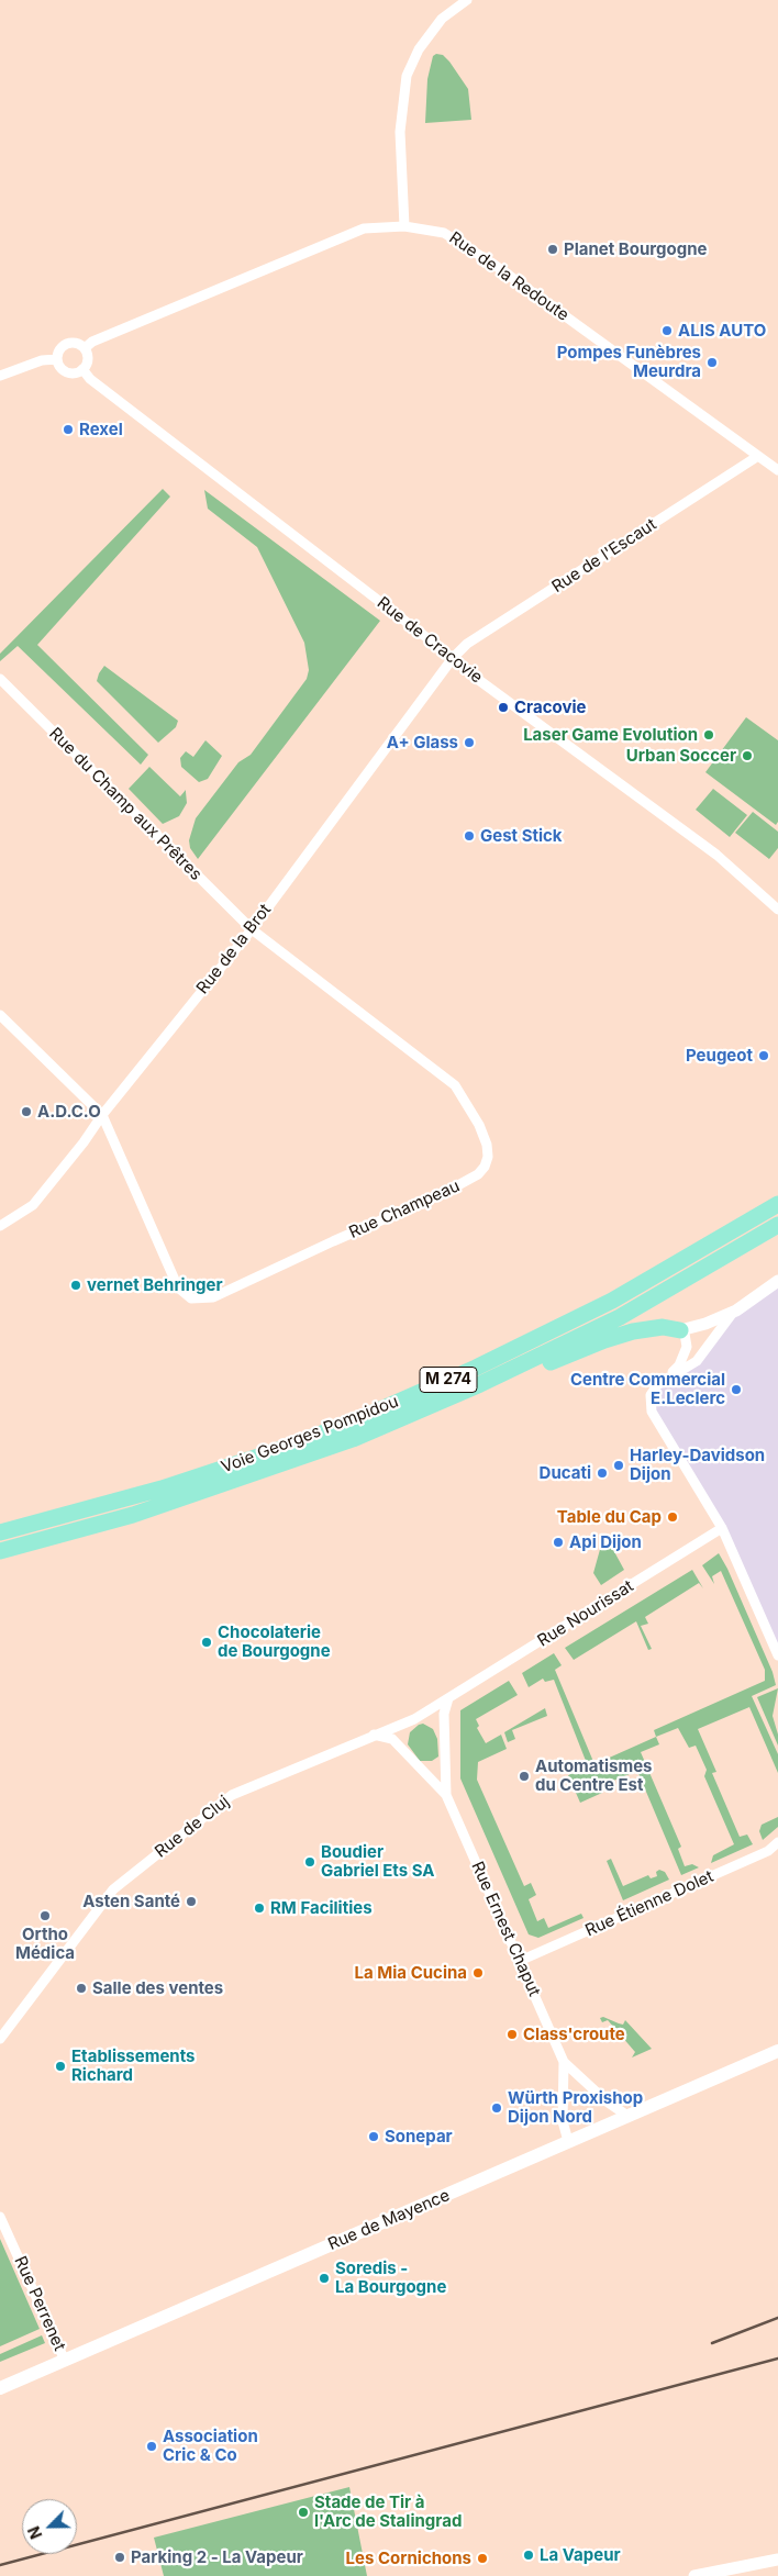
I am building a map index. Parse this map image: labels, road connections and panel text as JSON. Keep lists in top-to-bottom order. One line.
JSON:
{"streets":{"highway":["M 274","Voie Georges Pompidou"],"main road":["Rue de Mayence"],"street":["Rue de la Redoute","Rue de l'Escaut","Rue de Cracovie","Rue du Champ aux Prêtres","Rue de la Brot","Rue Champeau","Rue Nourissat","Rue de Cluj","Rue Étienne Dolet","Rue Ernest Chaput","Rue Perrenet"]},"crossings":[["Rue de la Redoute","Rue de l'Escaut"],["Rue de la Redoute","Rue de Cracovie"],["Rue de l'Escaut","Rue de Cracovie"],["Rue de l'Escaut","Rue de la Brot"],["Rue de Cracovie","Rue de la Brot"],["Rue du Champ aux Prêtres","Rue de la Brot"],["Rue du Champ aux Prêtres","Rue Champeau"],["Rue de la Brot","Rue Champeau"],["Rue Nourissat","Rue de Cluj"],["Rue Nourissat","Rue Ernest Chaput"],["Rue de Cluj","Rue Ernest Chaput"],["Rue Étienne Dolet","Rue Ernest Chaput"],["Rue Ernest Chaput","Rue de Mayence"],["Rue de Mayence","Rue Perrenet"]],"places":["Planet Bourgogne","ALIS AUTO","Pompes Funèbres Meurdra","Rexel","Cracovie","Laser Game Evolution","A+ Glass","Urban Soccer","Gest Stick","Peugeot","A.D.C.O","vernet Behringer","Centre Commercial E.Leclerc","Harley-Davidson Dijon","Ducati","Table du Cap","Api Dijon","Chocolaterie de Bourgogne","Automatismes du Centre Est","Boudier Gabriel Ets SA","Asten Santé","RM Facilities","Ortho Médica","La Mia Cucina","Salle des ventes","Class'croute","Etablissements Richard","Würth Proxishop Dijon Nord","Sonepar","Soredis - La Bourgogne","Association Cric & Co","Stade de Tir à l'Arc de Stalingrad","La Vapeur","Parking 2 - La Vapeur","Les Cornichons"],"north":"bottom left"}
